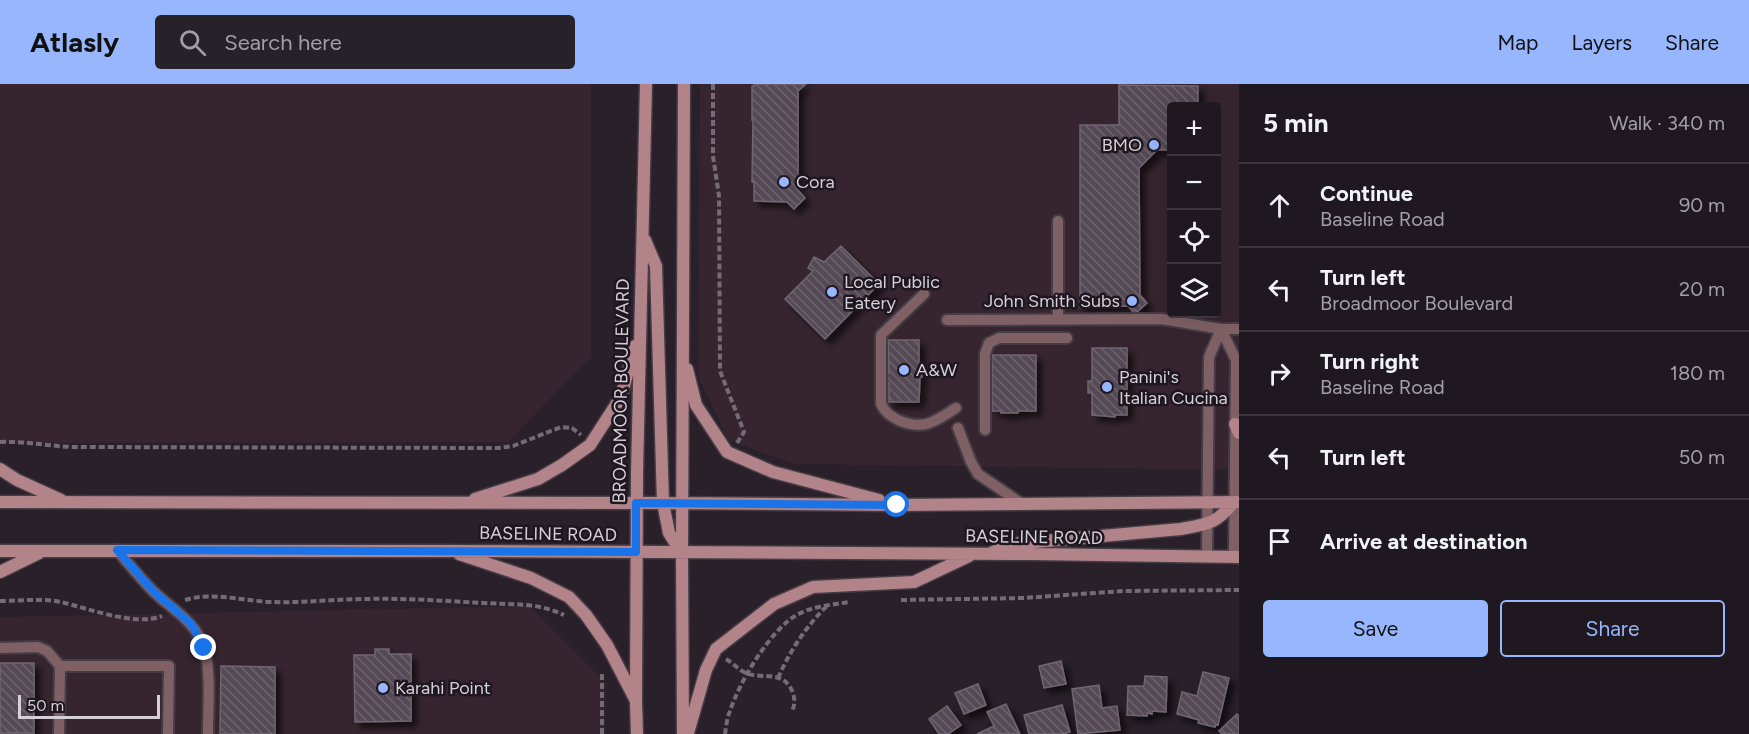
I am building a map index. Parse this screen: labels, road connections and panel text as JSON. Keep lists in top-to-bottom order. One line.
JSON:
{"streets":{"main road":["BROADMOOR BOULEVARD","BASELINE ROAD"]},"crossings":[["BROADMOOR BOULEVARD","BASELINE ROAD"]],"places":["BMO","Cora","Local Public Eatery","John Smith Subs","A&W","Panini's Italian Cucina","Karahi Point"],"scale_bar":"50 m","page":{"header":"Atlasly","search":"Search here","nav":["Map","Layers","Share"],"heading":["5 min","Walk · 340 m"],"map_buttons":["+","−"],"list":[["Continue","Baseline Road","90 m"],["Turn left","Broadmoor Boulevard","20 m"],["Turn right","Baseline Road","180 m"],["Turn left","50 m"],"Arrive at destination"],"buttons":["Save","Share"],"scale":"50 m"}}
